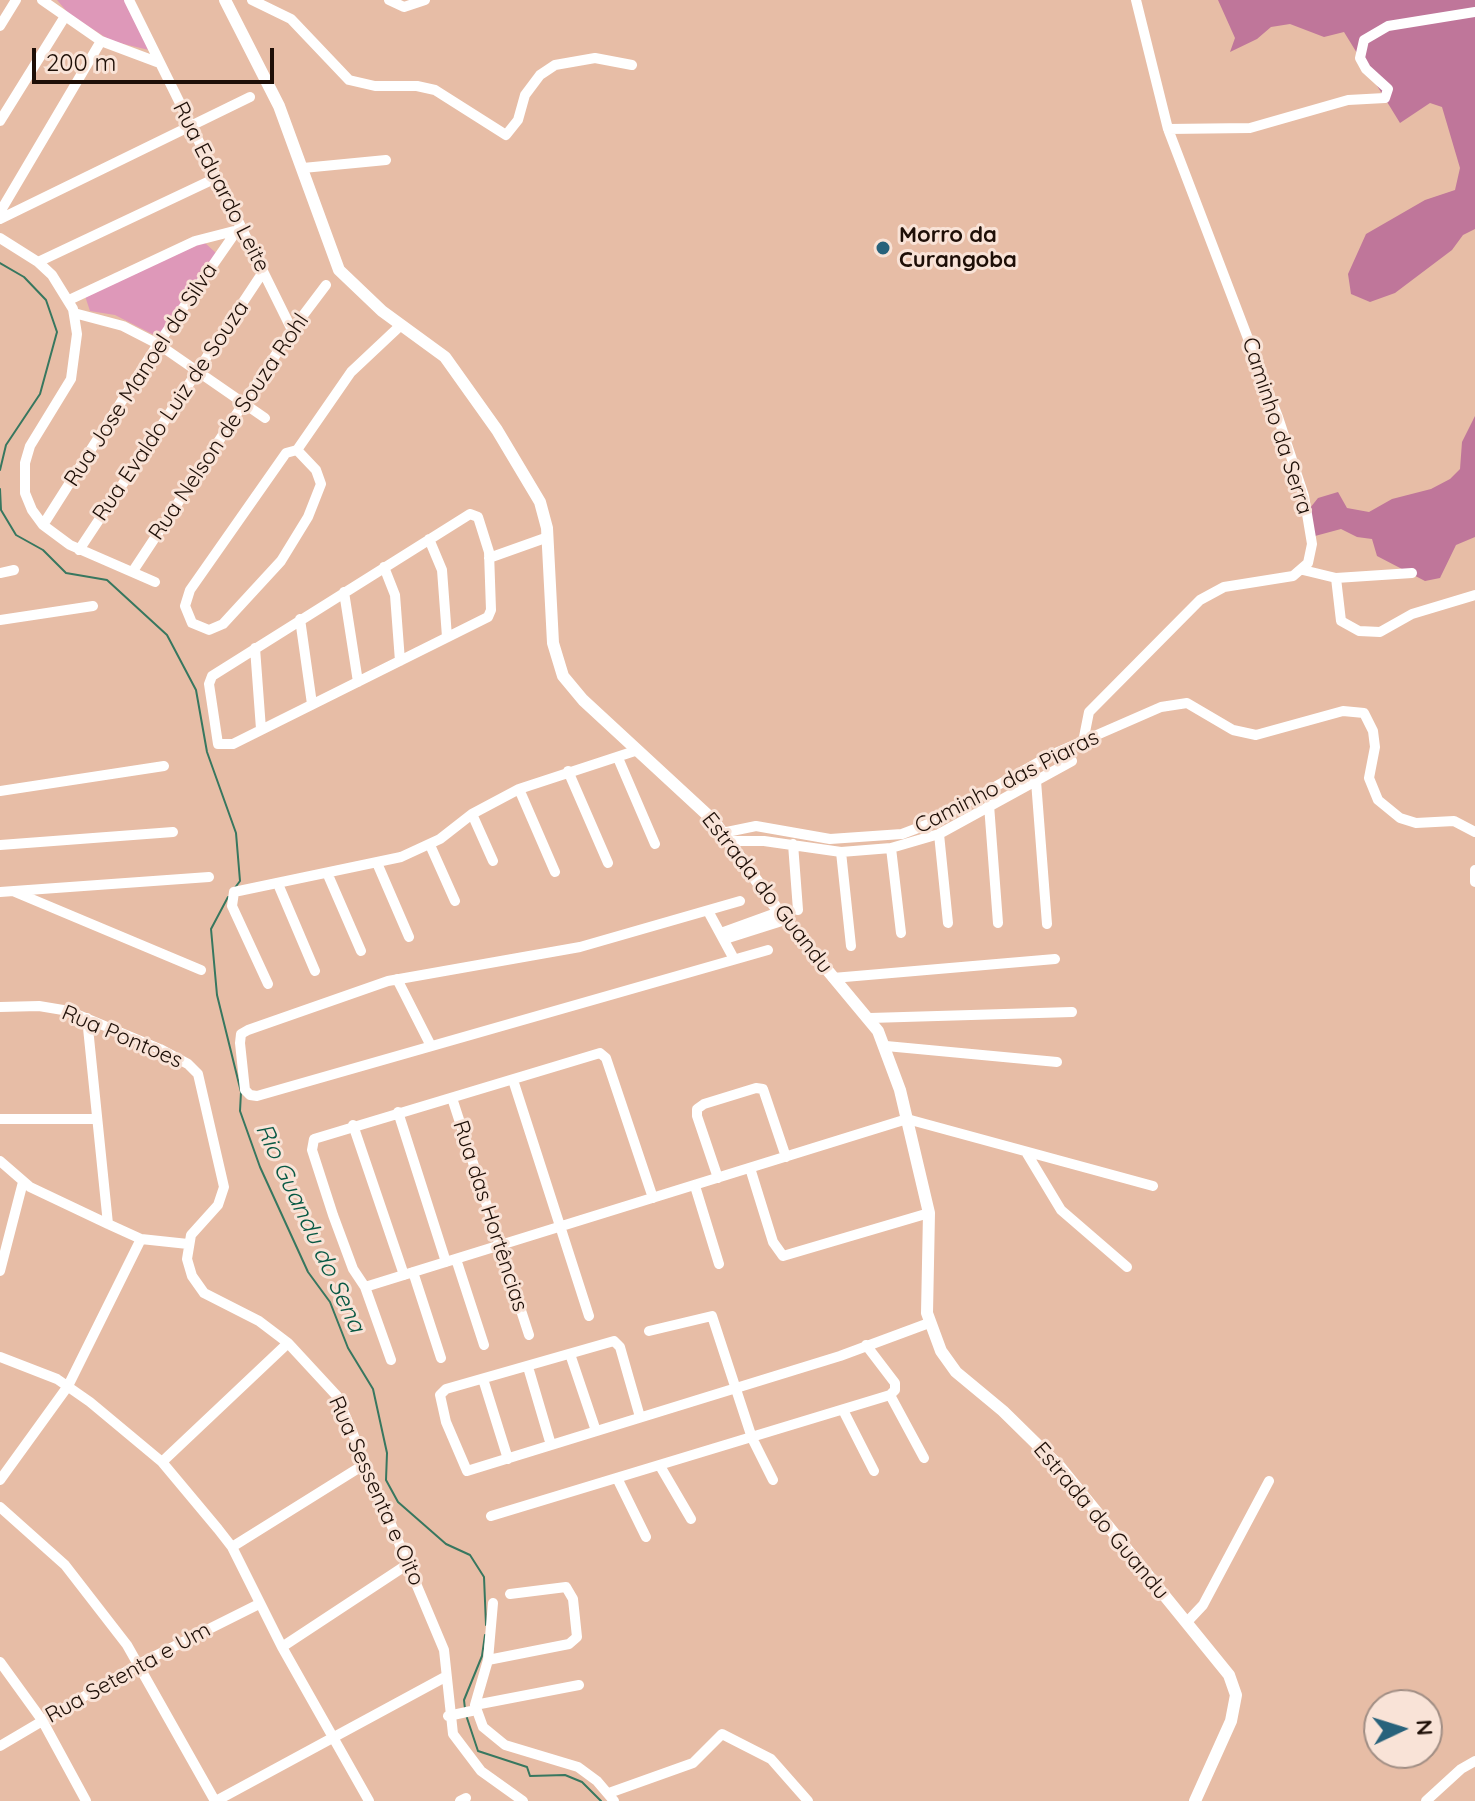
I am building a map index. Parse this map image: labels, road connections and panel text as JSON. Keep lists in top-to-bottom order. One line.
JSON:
{"streets":{"street":["Rua Eduardo Leite","Rua Jose Manoel da Silva","Rua Evaldo Luiz de Souza","Caminho da Serra","Rua Nelson de Souza Rohl","Caminho das Piaras","Estrada do Guandu","Rua Pontoes","Rua das Hortências","Rua Sessenta e Oito","Rua Setenta e Um"]},"crossings":[["Rua Eduardo Leite","Rua Jose Manoel da Silva"],["Rua Eduardo Leite","Rua Evaldo Luiz de Souza"],["Rua Eduardo Leite","Rua Nelson de Souza Rohl"],["Caminho das Piaras","Estrada do Guandu"],["Rua Pontoes","Rua Sessenta e Oito"]],"water":["Rio Guandu do Sena"],"places":["Morro da Curangoba"],"scale_bar":"200 m","north":"right"}
